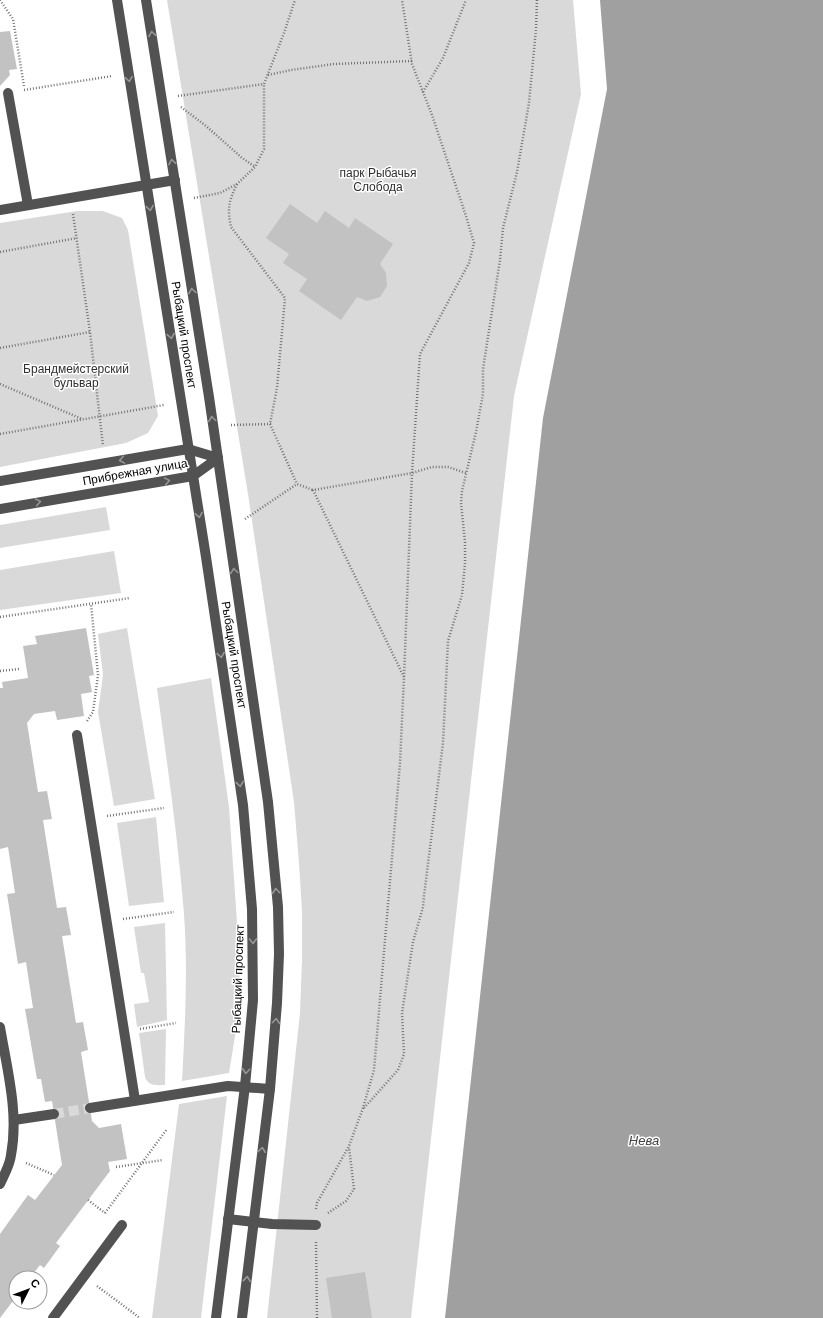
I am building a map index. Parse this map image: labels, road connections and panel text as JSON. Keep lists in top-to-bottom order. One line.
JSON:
{"streets":{"street":["Рыбацкий проспект","Прибрежная улица"]},"crossings":[["Рыбацкий проспект","Прибрежная улица"]],"water":["Нева"],"parks":["парк Рыбачья Слобода","Брандмейстерский бульвар"],"north":"top right"}
